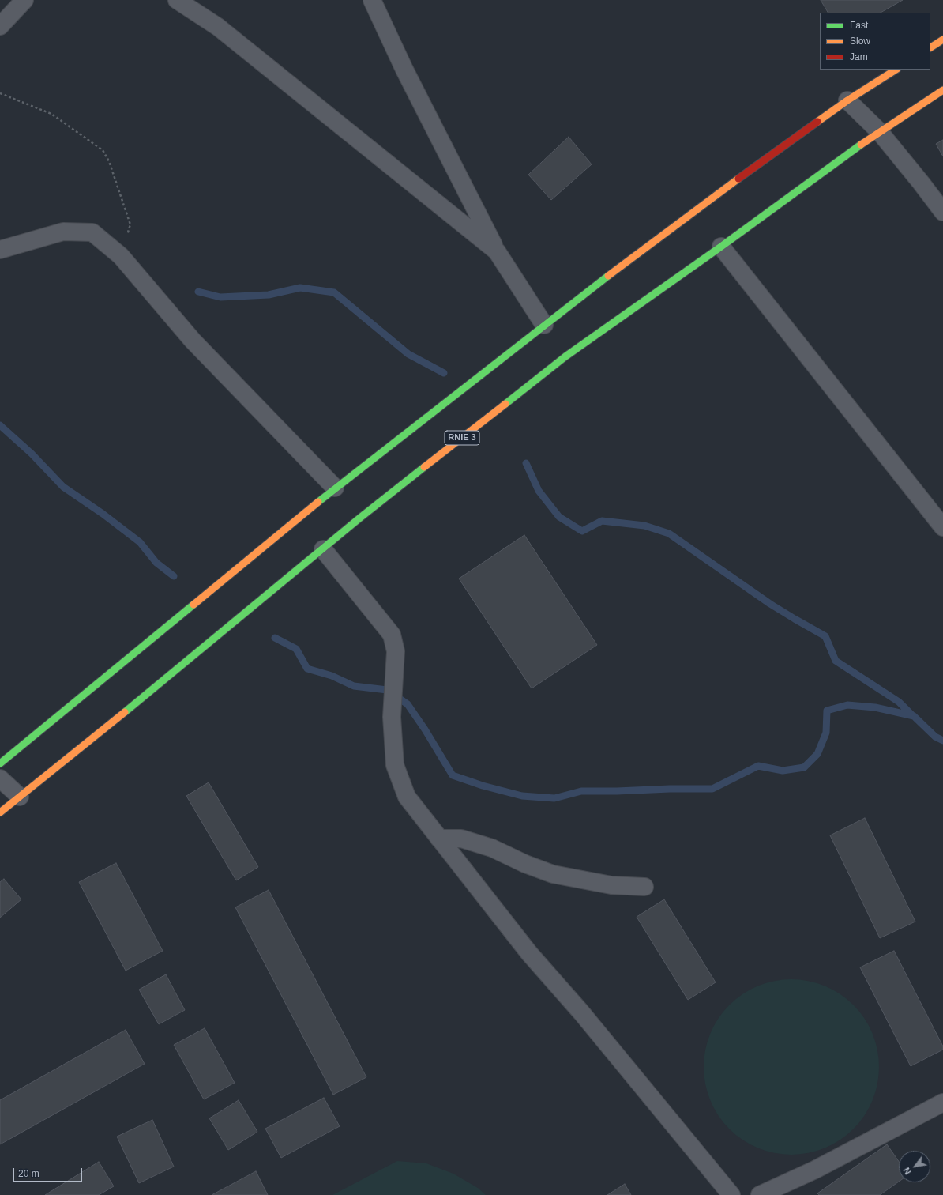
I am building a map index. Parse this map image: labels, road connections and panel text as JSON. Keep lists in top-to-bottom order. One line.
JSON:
{"streets":{"highway":["RNIE 3"]},"legend":["Fast","Slow","Jam"],"scale_bar":"20 m","north":"bottom left"}
